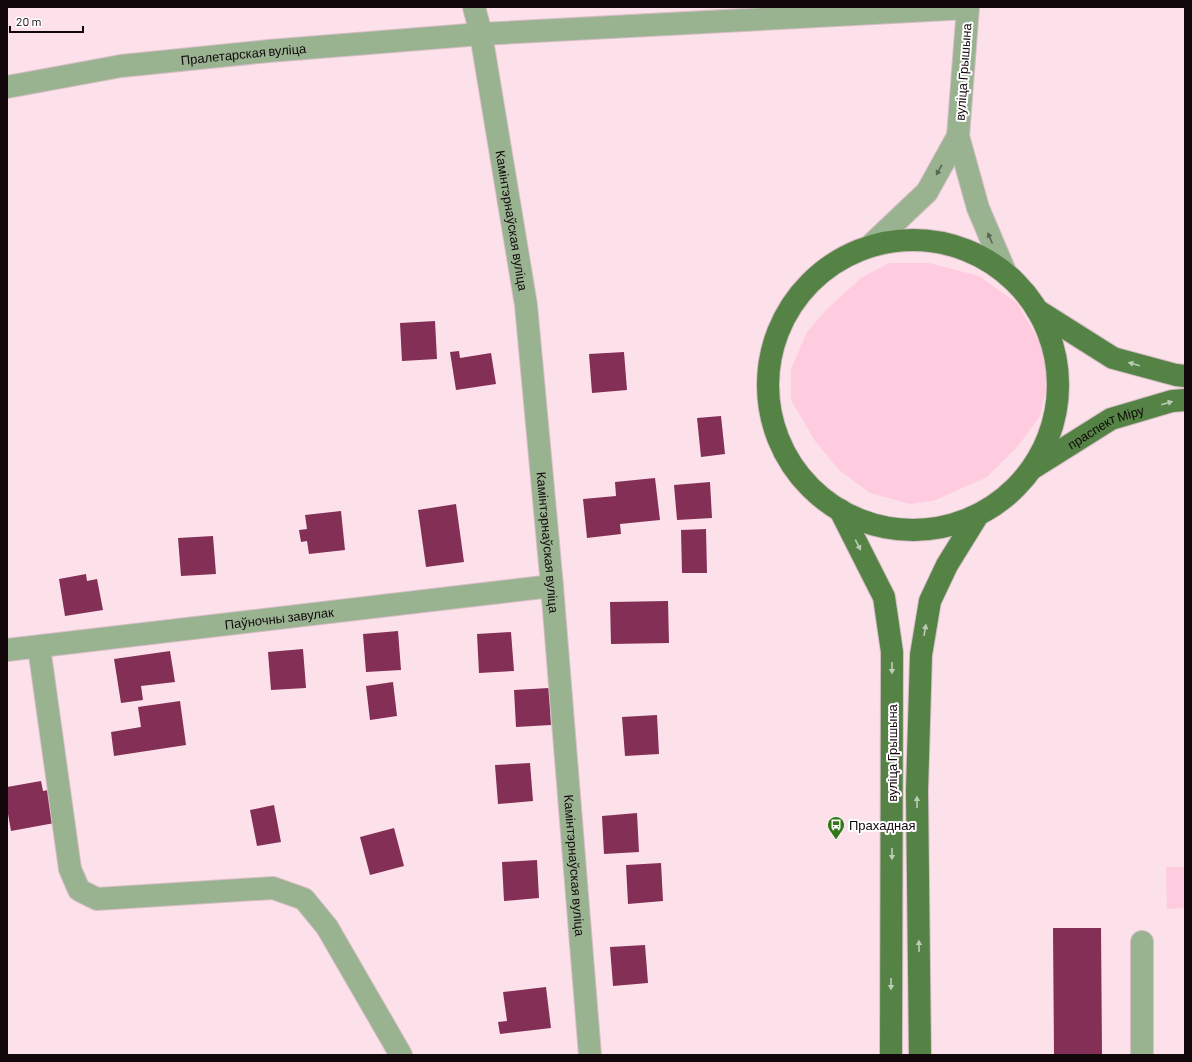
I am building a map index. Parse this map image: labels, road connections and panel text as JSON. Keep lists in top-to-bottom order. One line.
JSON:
{"streets":{"main road":["вуліца Грышына","праспект Міру"],"street":["Пралетарская вуліца","Камінтэрнаўская вуліца","Паўночны завулак"]},"crossings":[["Пралетарская вуліца","вуліца Грышына"],["Пралетарская вуліца","Камінтэрнаўская вуліца"],["Камінтэрнаўская вуліца","Паўночны завулак"]],"one_way":["праспект Міру"],"places":{"bus stop":["Прахадная"]},"scale_bar":"20 m"}
